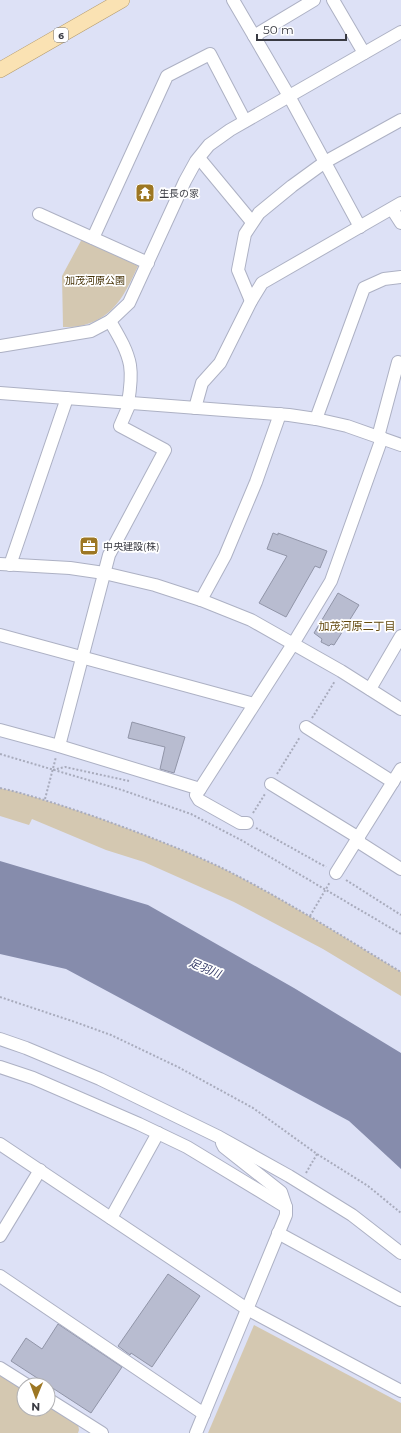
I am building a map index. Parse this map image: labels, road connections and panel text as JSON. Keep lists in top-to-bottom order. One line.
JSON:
{"streets":{"main road":["6"]},"districts":["加茂河原二丁目"],"water":["足羽川"],"parks":["加茂河原公園"],"places":{"temple":["生長の家"],"office":["中央建設(株)"]},"scale_bar":"50 m","north":"bottom"}
